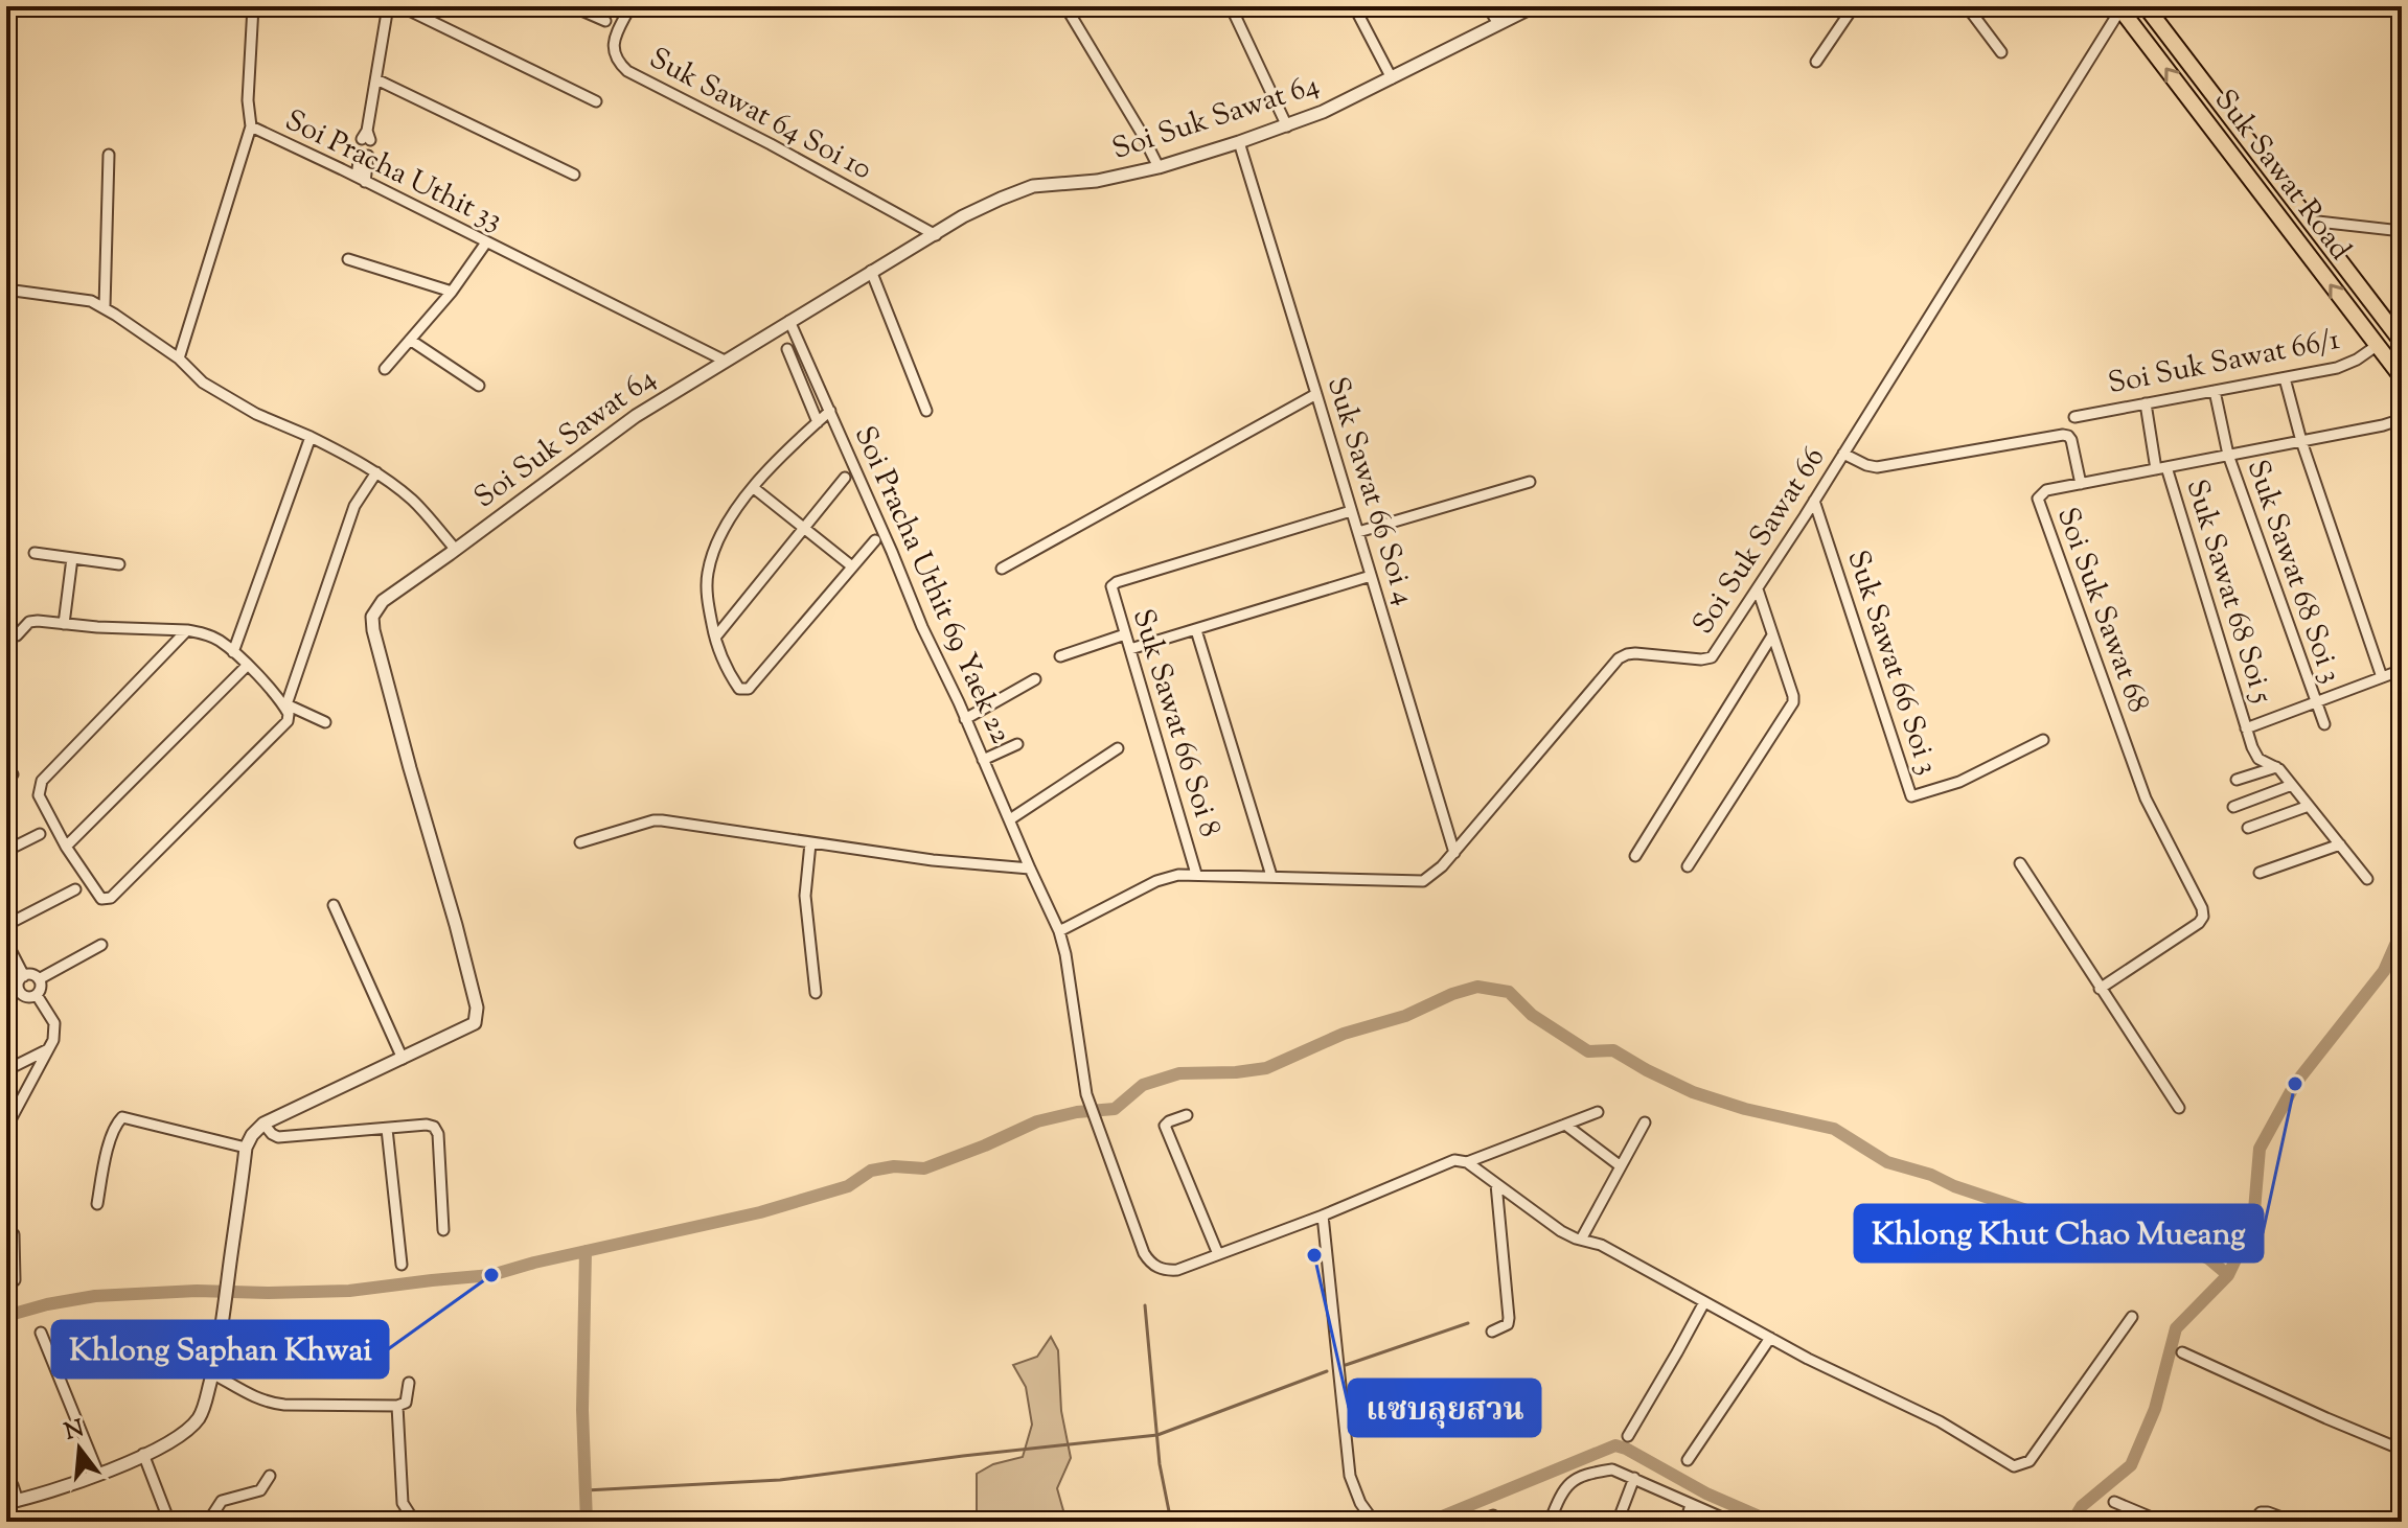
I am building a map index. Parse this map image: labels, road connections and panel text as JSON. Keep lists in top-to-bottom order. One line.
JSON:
{"streets":{"main road":["Suk Sawat Road"],"street":["Suk Sawat 64 Soi 10","Soi Suk Sawat 64","Soi Pracha Uthit 33","Soi Suk Sawat 66/1","Suk Sawat 66 Soi 4","Soi Suk Sawat 66","Suk Sawat 68 Soi 3","Soi Pracha Uthit 69 Yaek 22","Suk Sawat 68 Soi 5","Soi Suk Sawat 68","Suk Sawat 66 Soi 3","Suk Sawat 66 Soi 8"]},"crossings":[["Suk Sawat 64 Soi 10","Soi Suk Sawat 64"],["Soi Suk Sawat 64","Soi Pracha Uthit 33"],["Soi Suk Sawat 64","Suk Sawat 66 Soi 4"],["Soi Suk Sawat 64","Soi Pracha Uthit 69 Yaek 22"],["Suk Sawat Road","Soi Suk Sawat 66/1"],["Suk Sawat Road","Soi Suk Sawat 66"],["Soi Suk Sawat 66/1","Suk Sawat 68 Soi 3"],["Soi Suk Sawat 66/1","Suk Sawat 68 Soi 5"],["Suk Sawat 66 Soi 4","Soi Suk Sawat 66"],["Suk Sawat 66 Soi 4","Suk Sawat 66 Soi 8"],["Soi Suk Sawat 66","Soi Pracha Uthit 69 Yaek 22"],["Soi Suk Sawat 66","Suk Sawat 66 Soi 3"],["Soi Suk Sawat 66","Suk Sawat 66 Soi 8"],["Suk Sawat 68 Soi 3","Soi Suk Sawat 68"],["Suk Sawat 68 Soi 5","Soi Suk Sawat 68"]],"places":["Khlong Khut Chao Mueang","แซบลุยสวน","Khlong Saphan Khwai"],"north":"top"}
